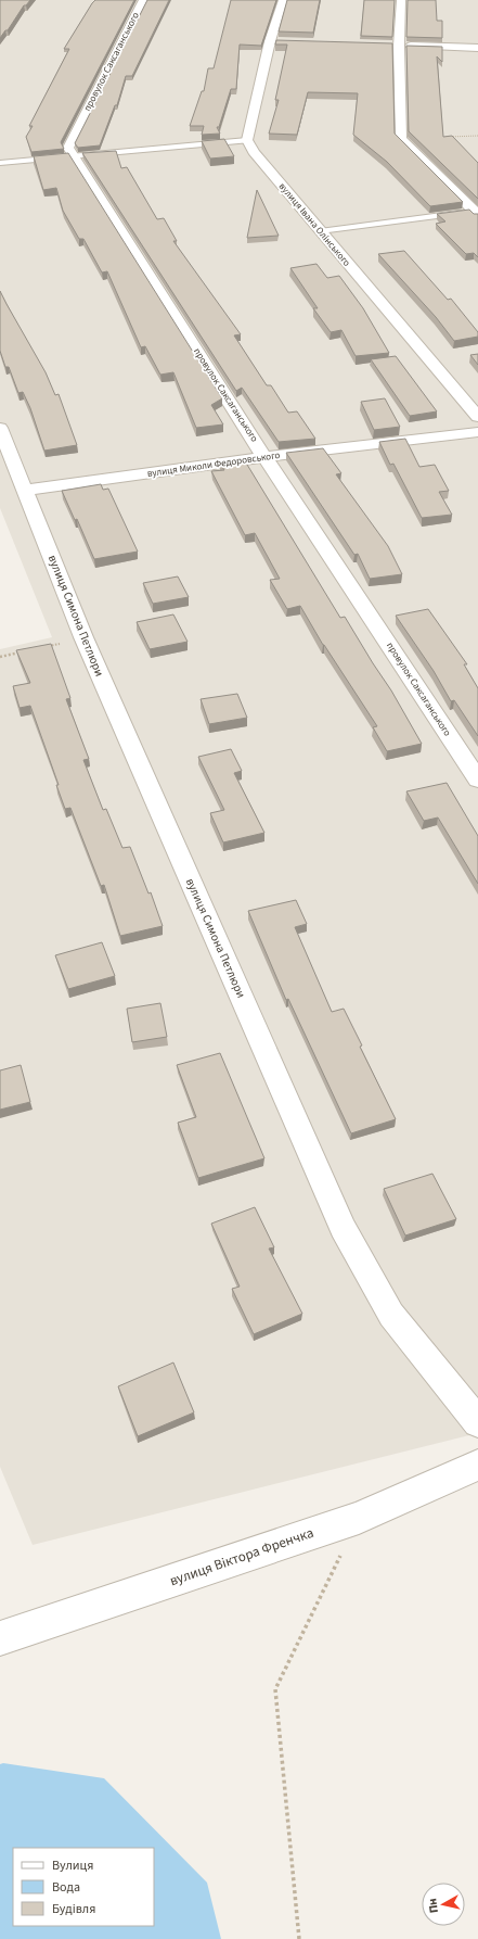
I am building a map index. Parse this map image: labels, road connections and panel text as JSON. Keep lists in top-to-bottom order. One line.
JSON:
{"streets":{"street":["провулок Саксаганського","вулиця Івана Олінського","вулиця Миколи Федоровського","вулиця Симона Петлюри","вулиця Віктора Френчка"]},"crossings":[["провулок Саксаганського","вулиця Миколи Федоровського"],["вулиця Миколи Федоровського","вулиця Симона Петлюри"]],"legend":["Вулиця","Вода","Будівля"],"north":"left"}
